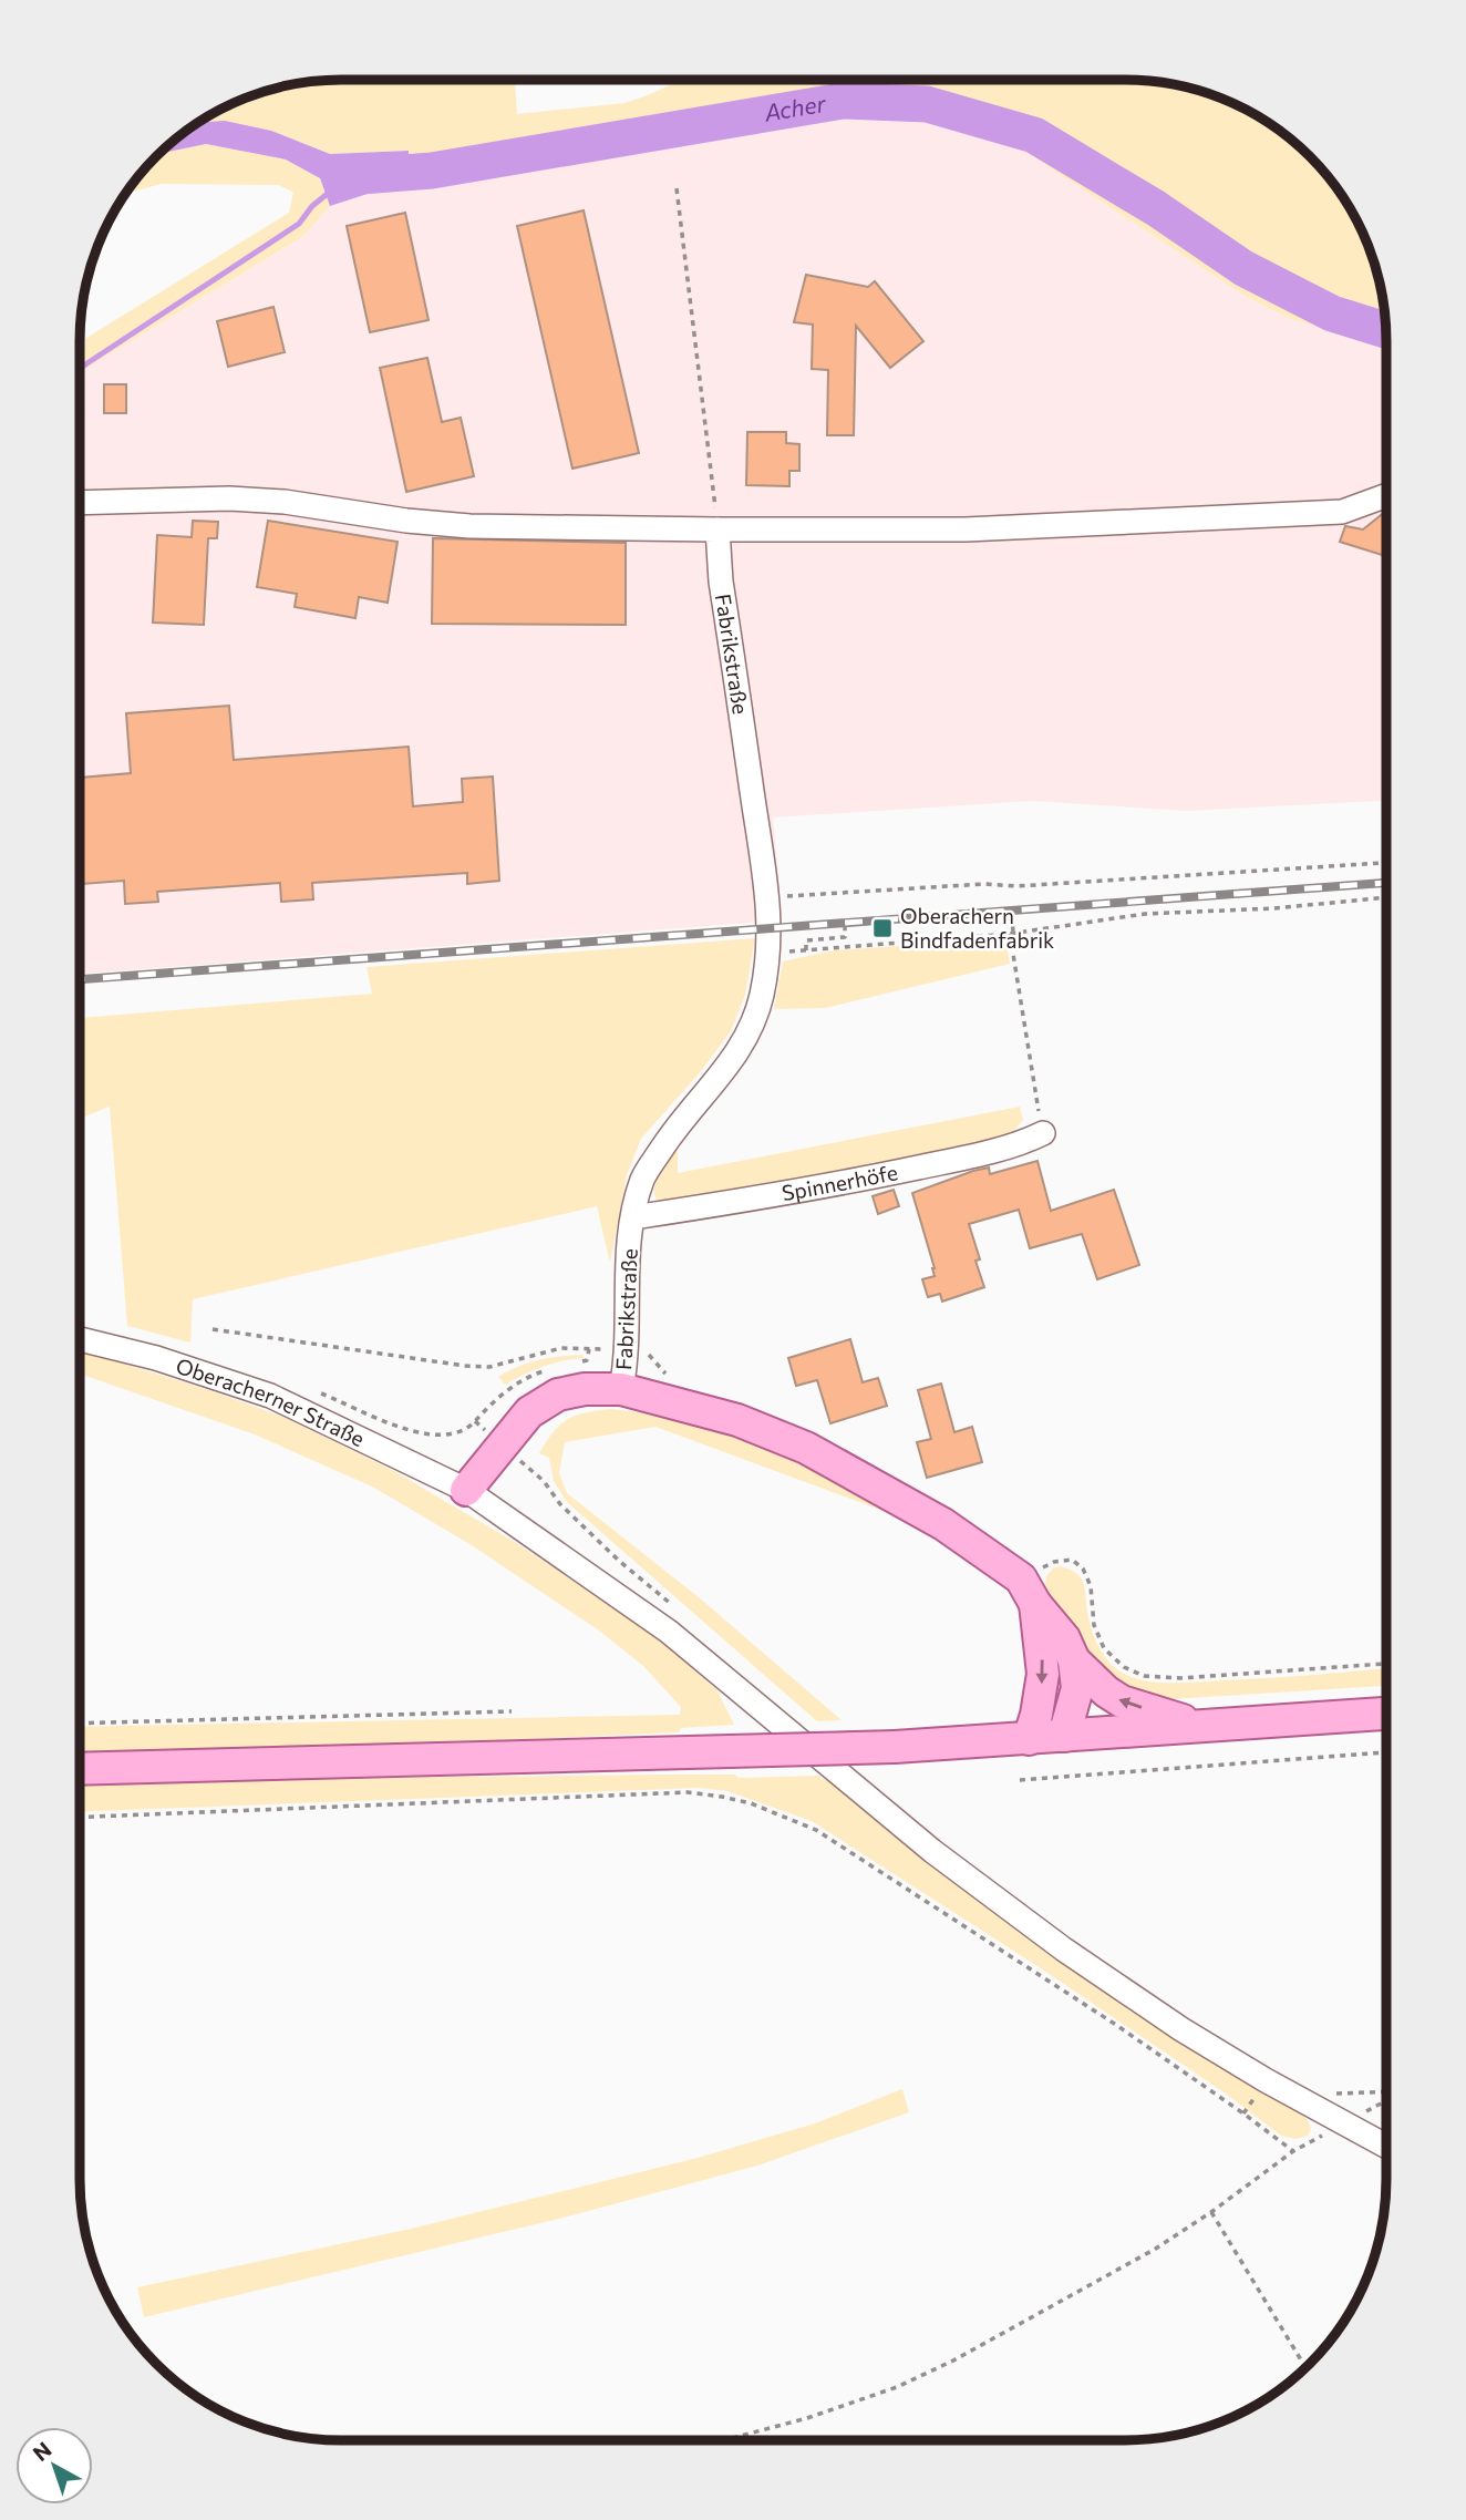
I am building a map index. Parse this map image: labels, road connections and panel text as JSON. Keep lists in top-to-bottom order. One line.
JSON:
{"streets":{"street":["Fabrikstraße","Spinnerhöfe","Oberacherner Straße"]},"crossings":[["Fabrikstraße","Spinnerhöfe"]],"water":["Acher"],"places":{"transit":["Oberachern Bindfadenfabrik"]},"north":"top left"}
